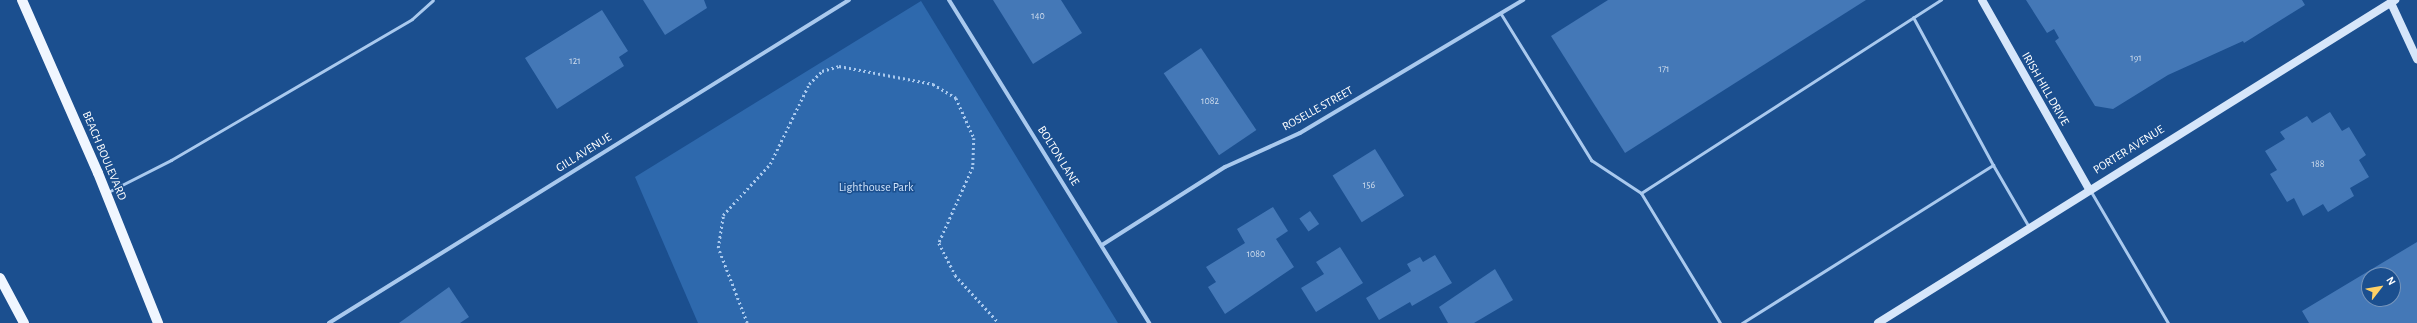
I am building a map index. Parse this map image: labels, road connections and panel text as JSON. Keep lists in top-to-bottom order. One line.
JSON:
{"streets":{"main road":["IRISH HILL DRIVE","PORTER AVENUE","BEACH BOULEVARD"],"street":["ROSELLE STREET","GILL AVENUE","BOLTON LANE"]},"crossings":[["IRISH HILL DRIVE","PORTER AVENUE"],["ROSELLE STREET","BOLTON LANE"]],"parks":["Lighthouse Park"],"house_numbers":["140","191","121","171","1082","188","156","1080"],"north":"top right"}
